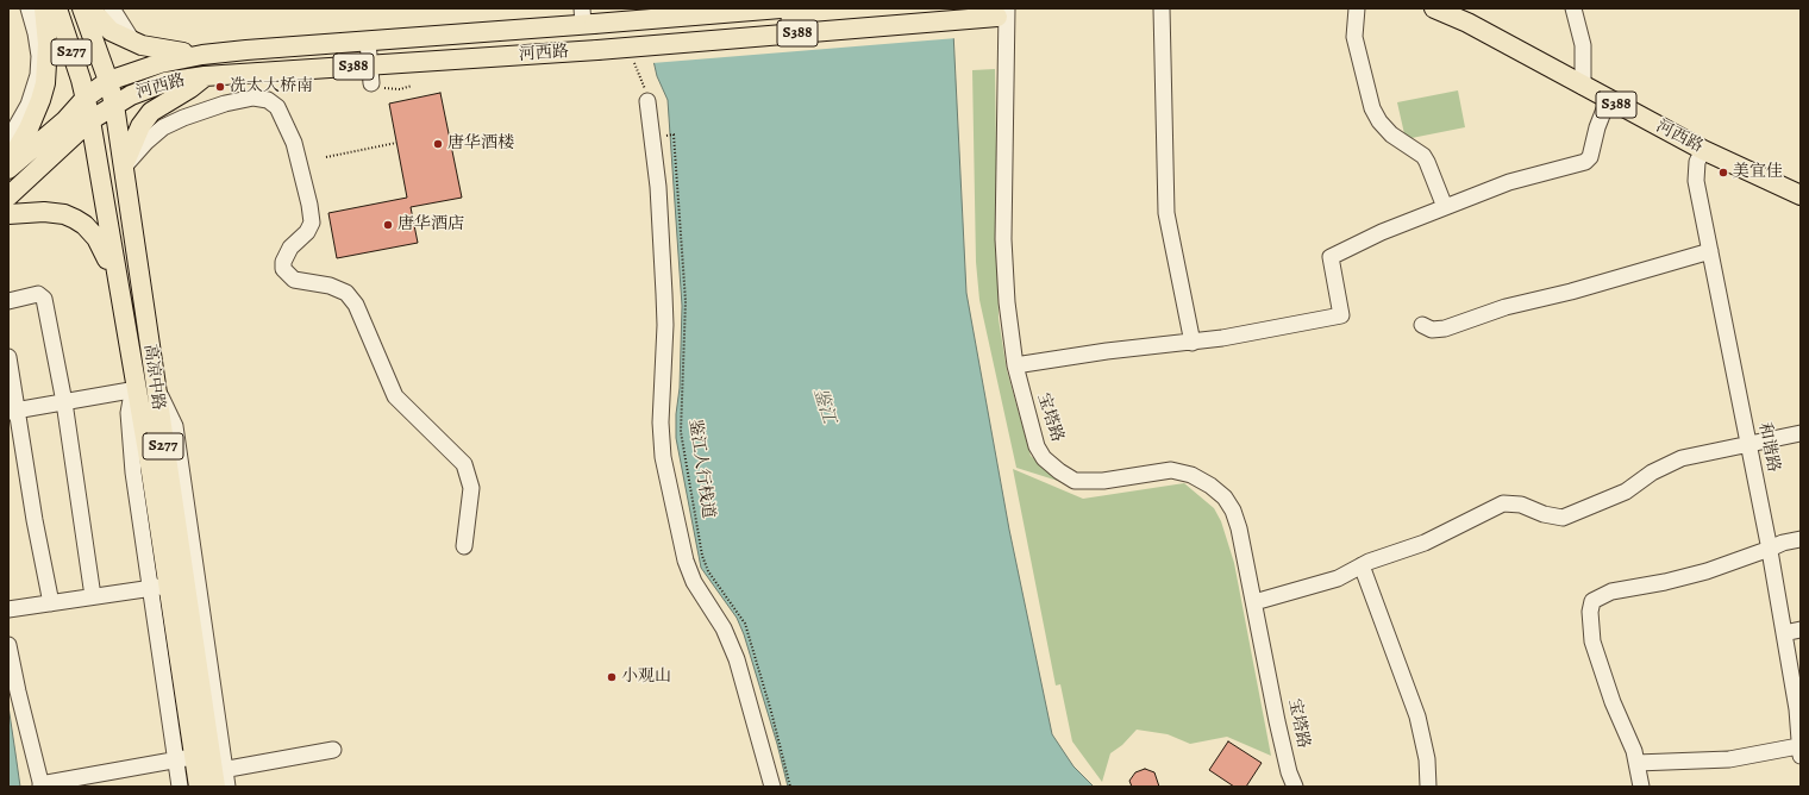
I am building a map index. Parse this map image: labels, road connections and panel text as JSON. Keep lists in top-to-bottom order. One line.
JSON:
{"streets":{"main road":["S388","S277","河西路","高凉中路"],"street":["宝塔路","和谐路"],"path":["鉴江人行栈道"]},"crossings":[["S277","河西路"],["S277","高凉中路"],["河西路","高凉中路"],["河西路","宝塔路"],["河西路","和谐路"]],"water":["鉴江"],"places":["冼太大桥南","唐华酒楼","美宜佳","唐华酒店","小观山"]}
